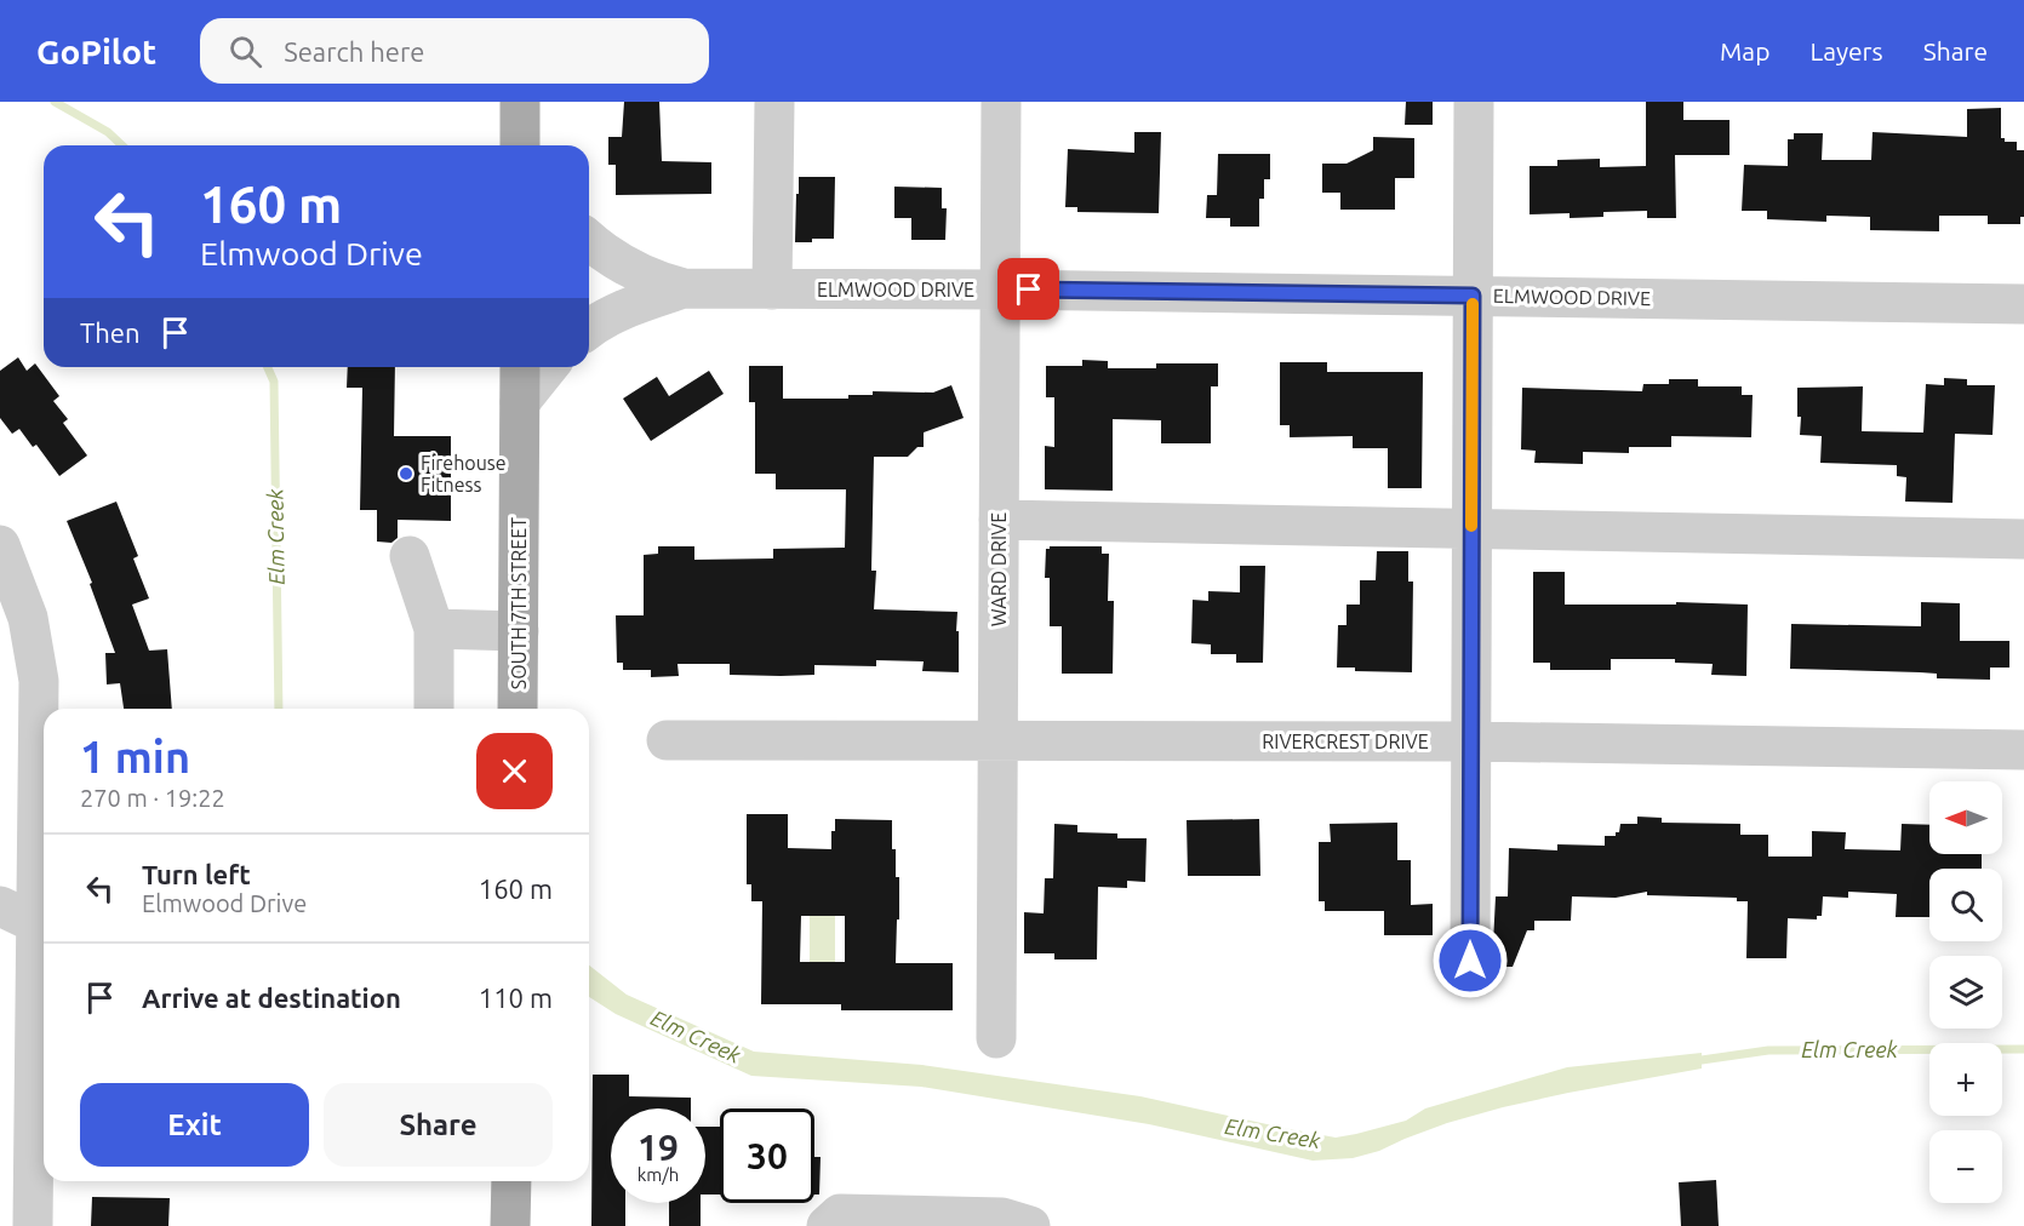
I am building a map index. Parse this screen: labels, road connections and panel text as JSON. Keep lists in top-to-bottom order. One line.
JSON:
{"streets":{"main road":["SOUTH 7TH STREET"],"street":["ELMWOOD DRIVE","WARD DRIVE","RIVERCREST DRIVE"]},"crossings":[["ELMWOOD DRIVE","WARD DRIVE"],["WARD DRIVE","RIVERCREST DRIVE"]],"water":["Elm Creek"],"places":["Firehouse Fitness"],"north":"left","page":{"header":"GoPilot","search":"Search here","nav":["Map","Layers","Share"],"turn":["160 m","Elmwood Drive"],"then":"Then","heading":["1 min","270 m · 19:22"],"map_buttons":["+","−"],"list":[{"name":"Turn left","note":"Elmwood Drive","value":"160 m"},{"name":"Arrive at destination","value":"110 m"}],"buttons":["Exit","Share"],"speed":"19 km/h","limit":"30"}}
